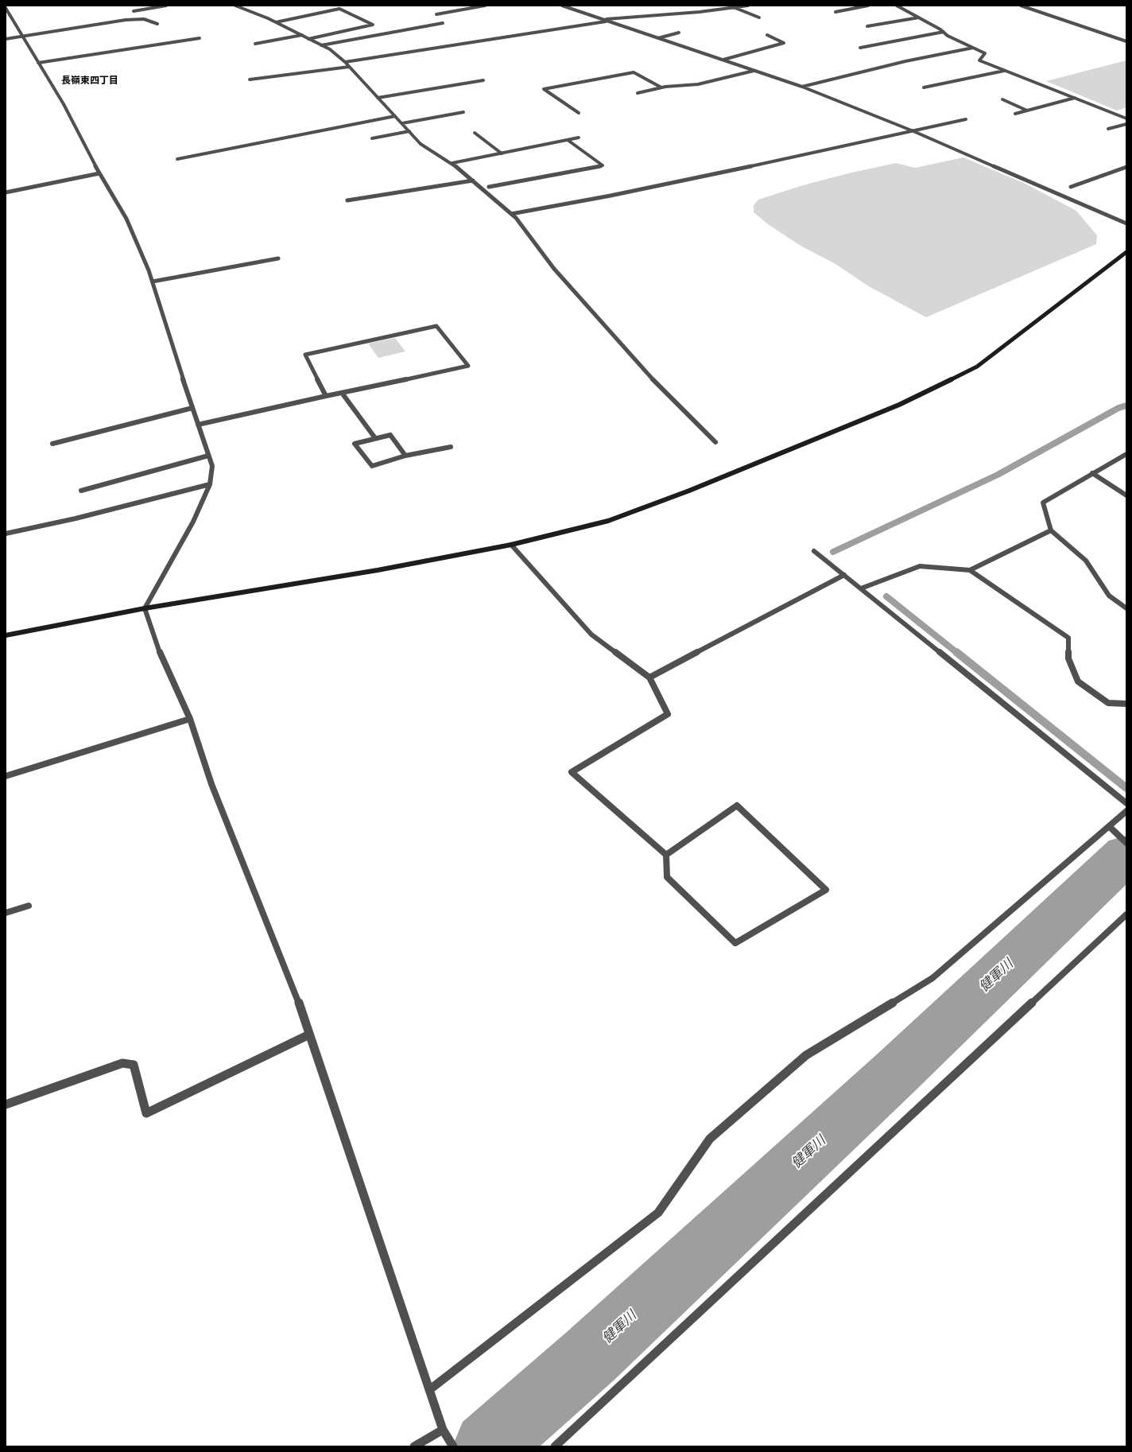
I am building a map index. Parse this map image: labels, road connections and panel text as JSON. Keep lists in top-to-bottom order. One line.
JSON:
{"districts":["長嶺東四丁目"],"water":["健軍川"]}
